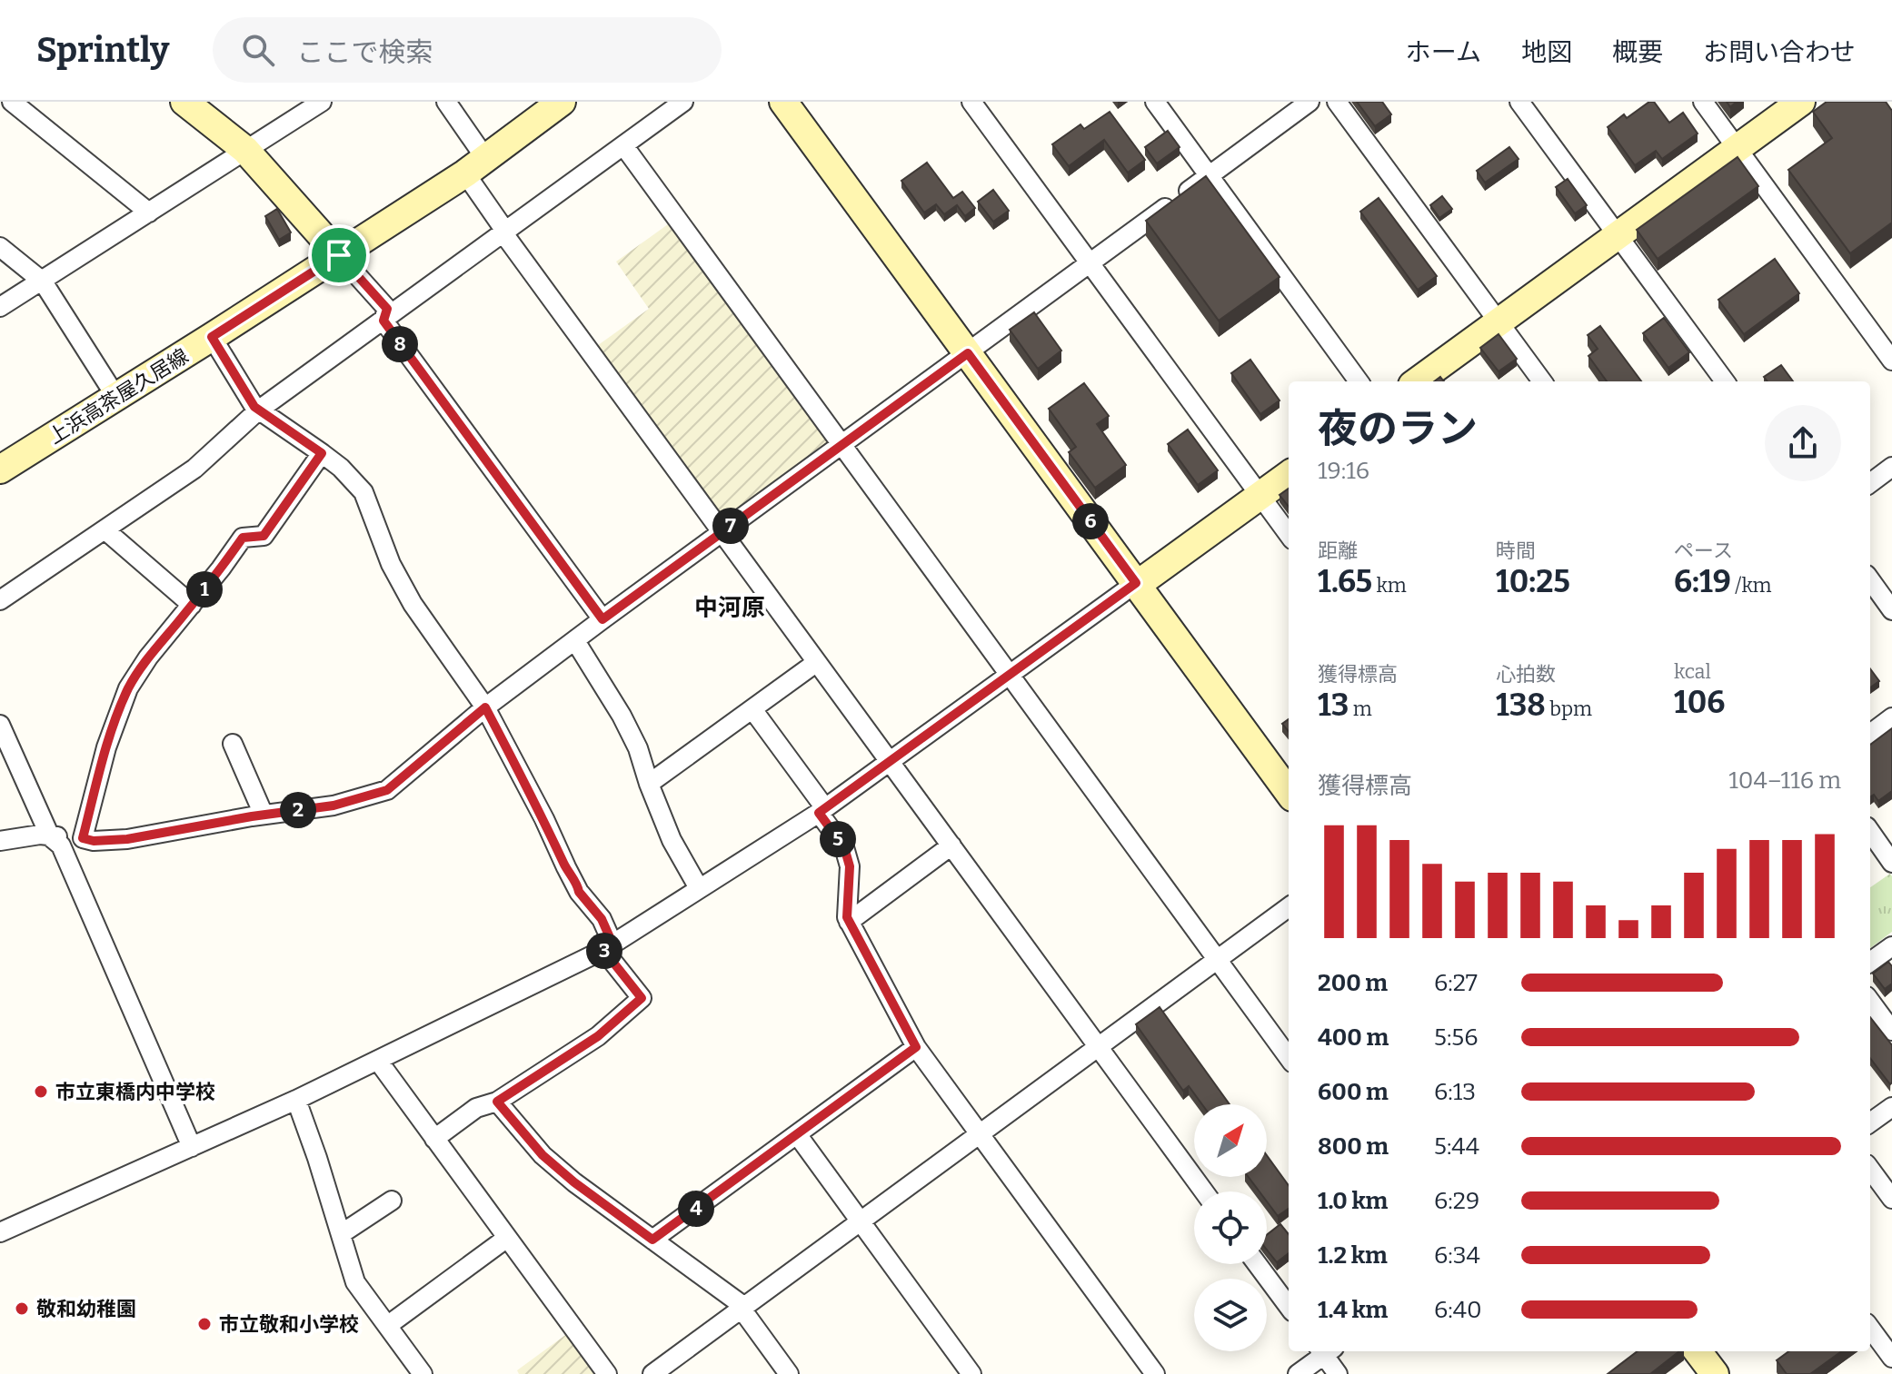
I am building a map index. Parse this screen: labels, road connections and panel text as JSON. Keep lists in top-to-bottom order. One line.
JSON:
{"streets":{"street":["上浜高茶屋久居線"]},"districts":["中河原"],"places":["市立東橋内中学校","敬和幼稚園","市立敬和小学校"],"north":"top right","page":{"header":"Sprintly","search":"ここで検索","nav":["ホーム","地図","概要","お問い合わせ"],"pins":["8","6","7","1","2","5","3","4"],"heading":["夜のラン","19:16"],"stats":[["距離","1.65 km"],["時間","10:25"],["ペース","6:19 /km"],["獲得標高","13 m"],["心拍数","138 bpm"],["kcal","106"]],"chart":["獲得標高","104–116 m"],"list":[{"name":"200 m","note":"6:27"},{"name":"400 m","note":"5:56"},{"name":"600 m","note":"6:13"},{"name":"800 m","note":"5:44"},{"name":"1.0 km","note":"6:29"},{"name":"1.2 km","note":"6:34"},{"name":"1.4 km","note":"6:40"}]}}
